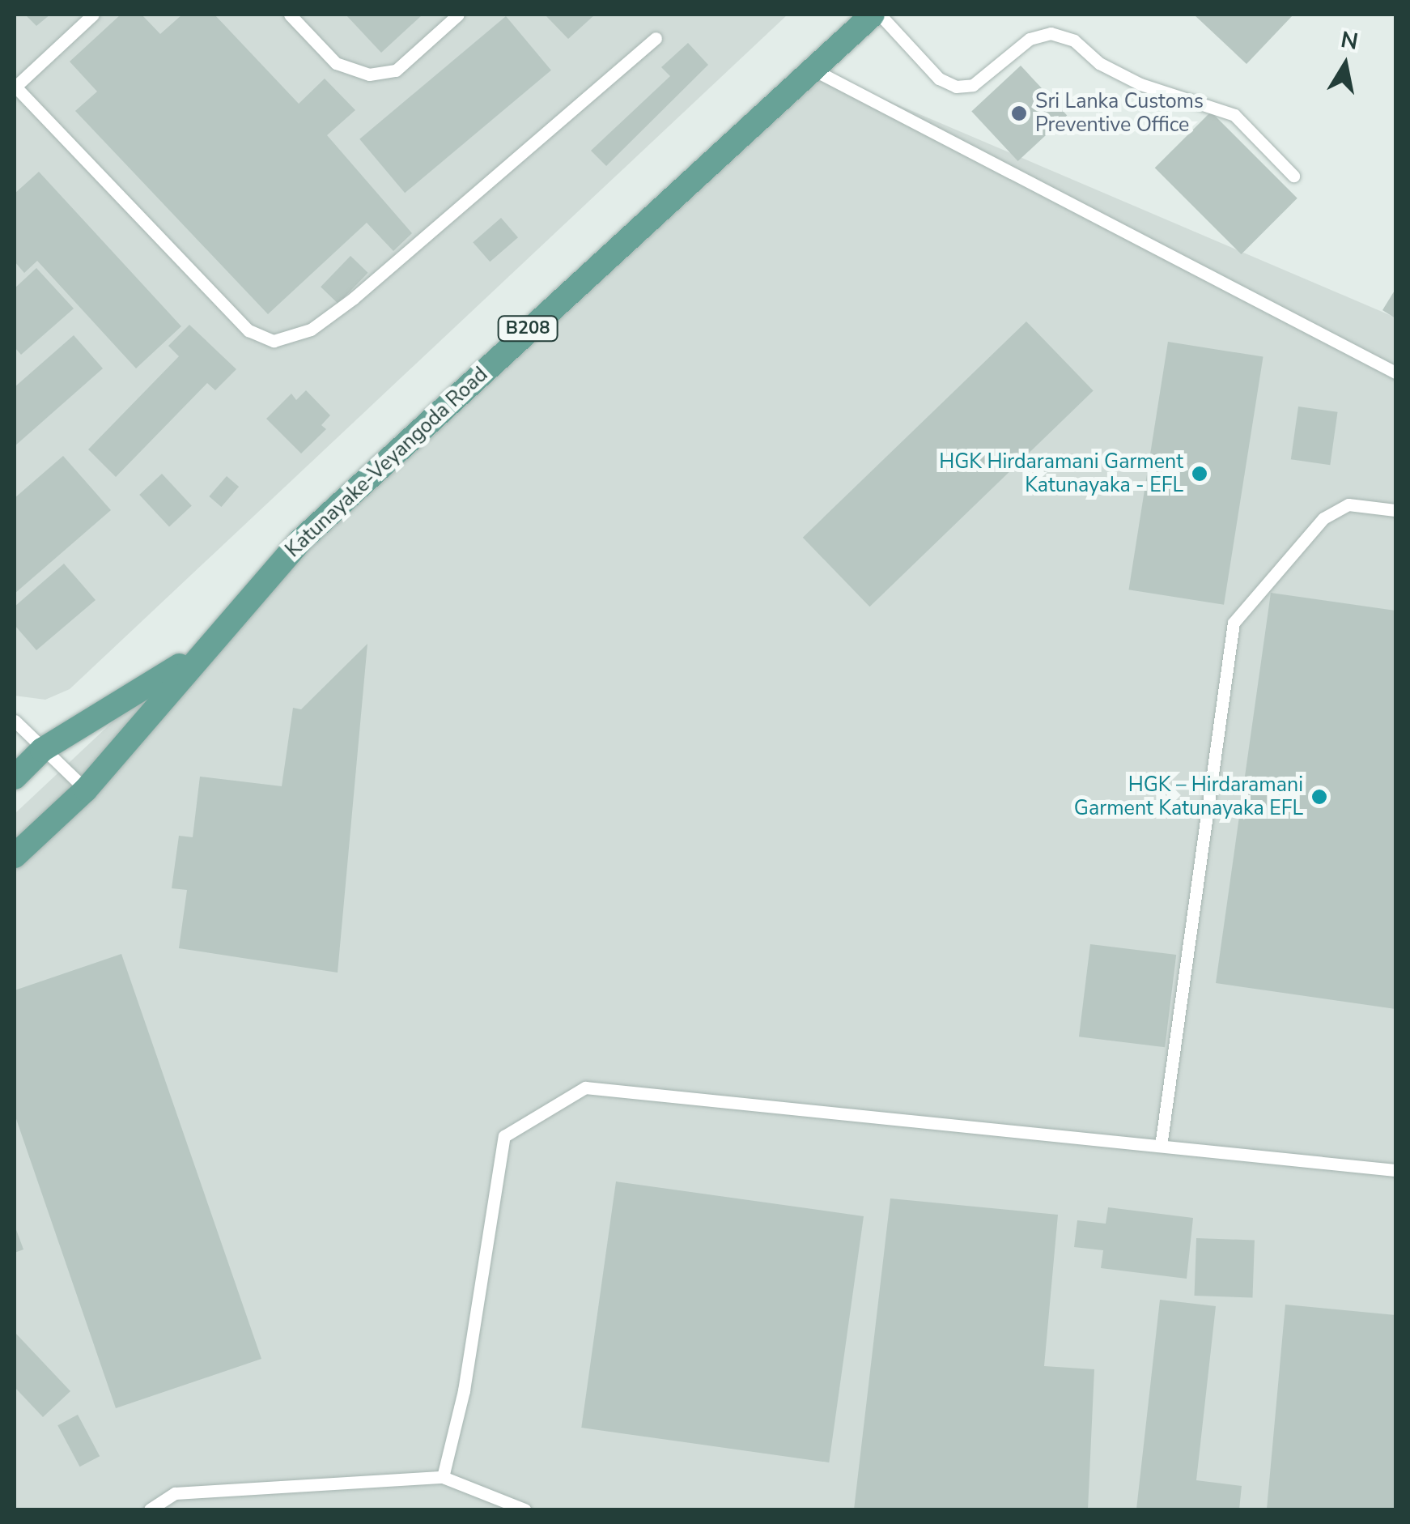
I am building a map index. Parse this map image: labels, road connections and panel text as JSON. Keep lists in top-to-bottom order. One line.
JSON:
{"streets":{"main road":["B208","Katunayake-Veyangoda Road"]},"places":["Sri Lanka Customs Preventive Office","HGK Hirdaramani Garment Katunayaka - EFL","HGK – Hirdaramani Garment Katunayaka EFL"],"north":"top"}
